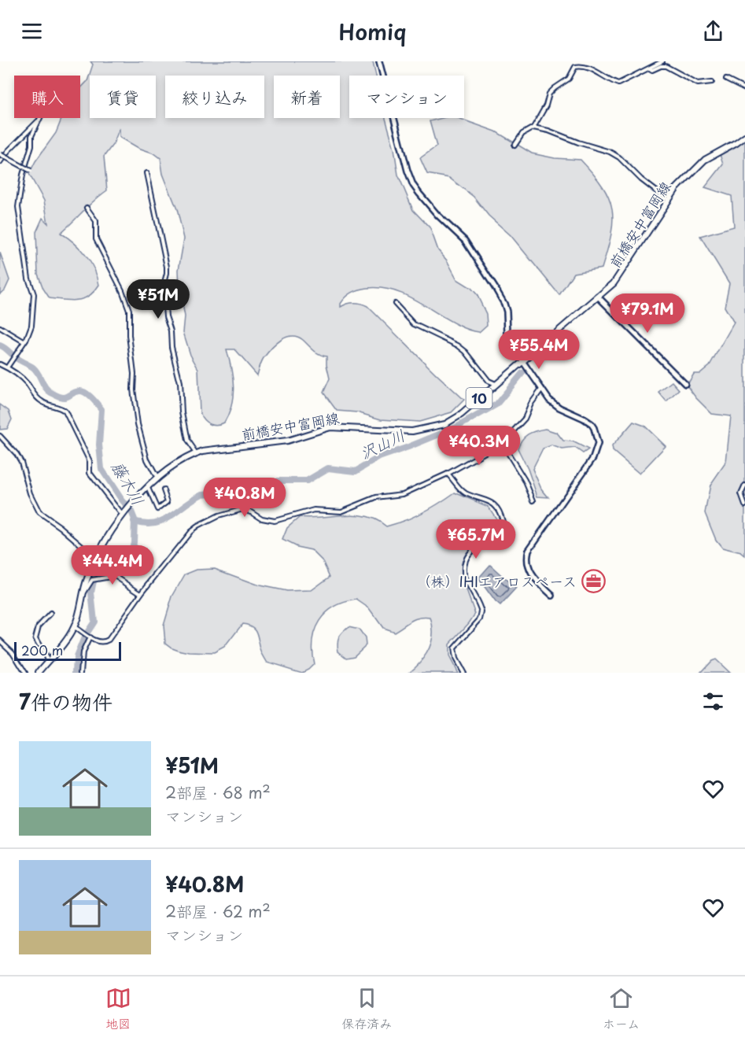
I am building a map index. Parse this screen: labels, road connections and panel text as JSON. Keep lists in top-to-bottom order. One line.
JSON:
{"streets":{"main road":["前橋安中富岡線","10"]},"crossings":[["前橋安中富岡線","10"]],"water":["沢山川","藤木川"],"places":{"office":["（株）IHIエアロスペース"]},"scale_bar":"200 m","page":{"header":"Homiq","chip":["購入","賃貸","絞り込み","新着","マンション"],"price":["¥51M","¥79.1M","¥55.4M","¥40.3M","¥40.8M","¥65.7M","¥44.4M"],"scale":"200 m","heading":"7件の物件","list":[{"name":"¥51M","note":"2部屋 · 68 m² · マンション"},{"name":"¥40.8M","note":"2部屋 · 62 m² · マンション"}],"tabs":["地図","保存済み","ホーム"]}}
